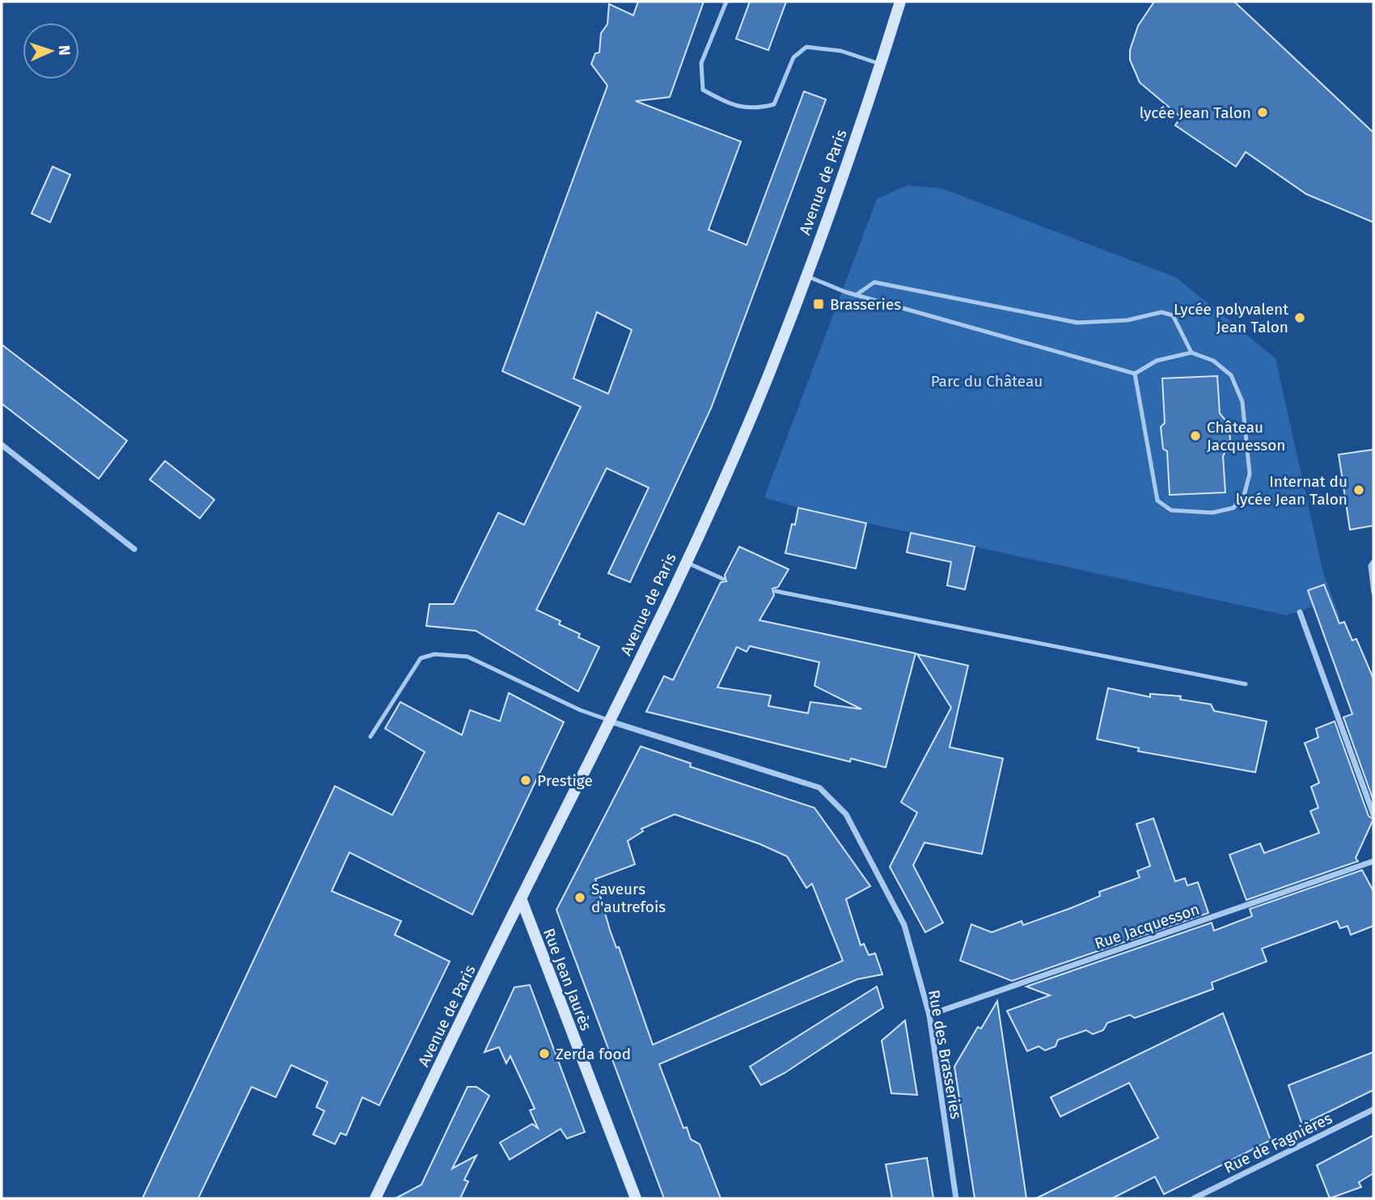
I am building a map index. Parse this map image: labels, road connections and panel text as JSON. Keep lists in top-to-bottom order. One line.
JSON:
{"streets":{"main road":["Avenue de Paris","Rue Jean Jaurès"],"street":["Rue Jacquesson","Rue des Brasseries","Rue de Fagnières"]},"crossings":[["Avenue de Paris","Rue Jean Jaurès"],["Avenue de Paris","Rue des Brasseries"],["Rue Jacquesson","Rue des Brasseries"]],"parks":["Parc du Château"],"places":{"other":["lycée Jean Talon","Lycée polyvalent Jean Talon","Château Jacquesson","Internat du lycée Jean Talon","Prestige","Saveurs d'autrefois","Zerda food"],"transit":["Brasseries"]},"north":"right"}
